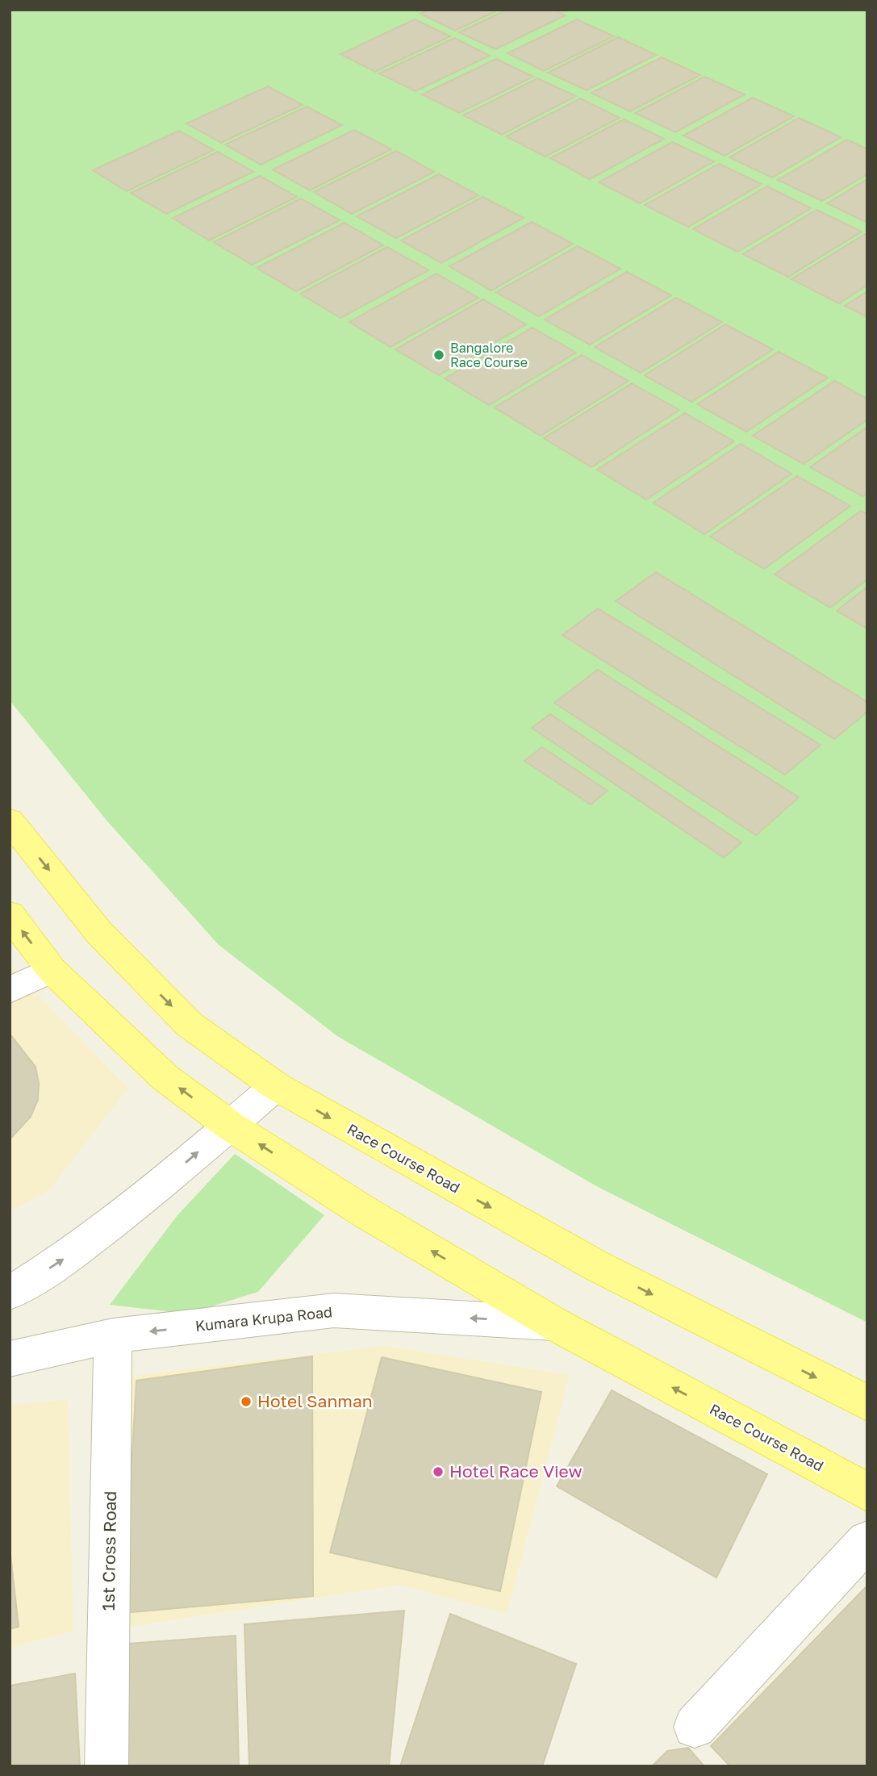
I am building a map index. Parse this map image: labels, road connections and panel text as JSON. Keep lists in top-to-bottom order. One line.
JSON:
{"streets":{"main road":["Race Course Road"],"street":["Kumara Krupa Road","1st Cross Road"]},"crossings":[["Race Course Road","Kumara Krupa Road"],["Kumara Krupa Road","1st Cross Road"]],"one_way":["Kumara Krupa Road"],"places":["Bangalore Race Course","Hotel Sanman","Hotel Race View"]}
